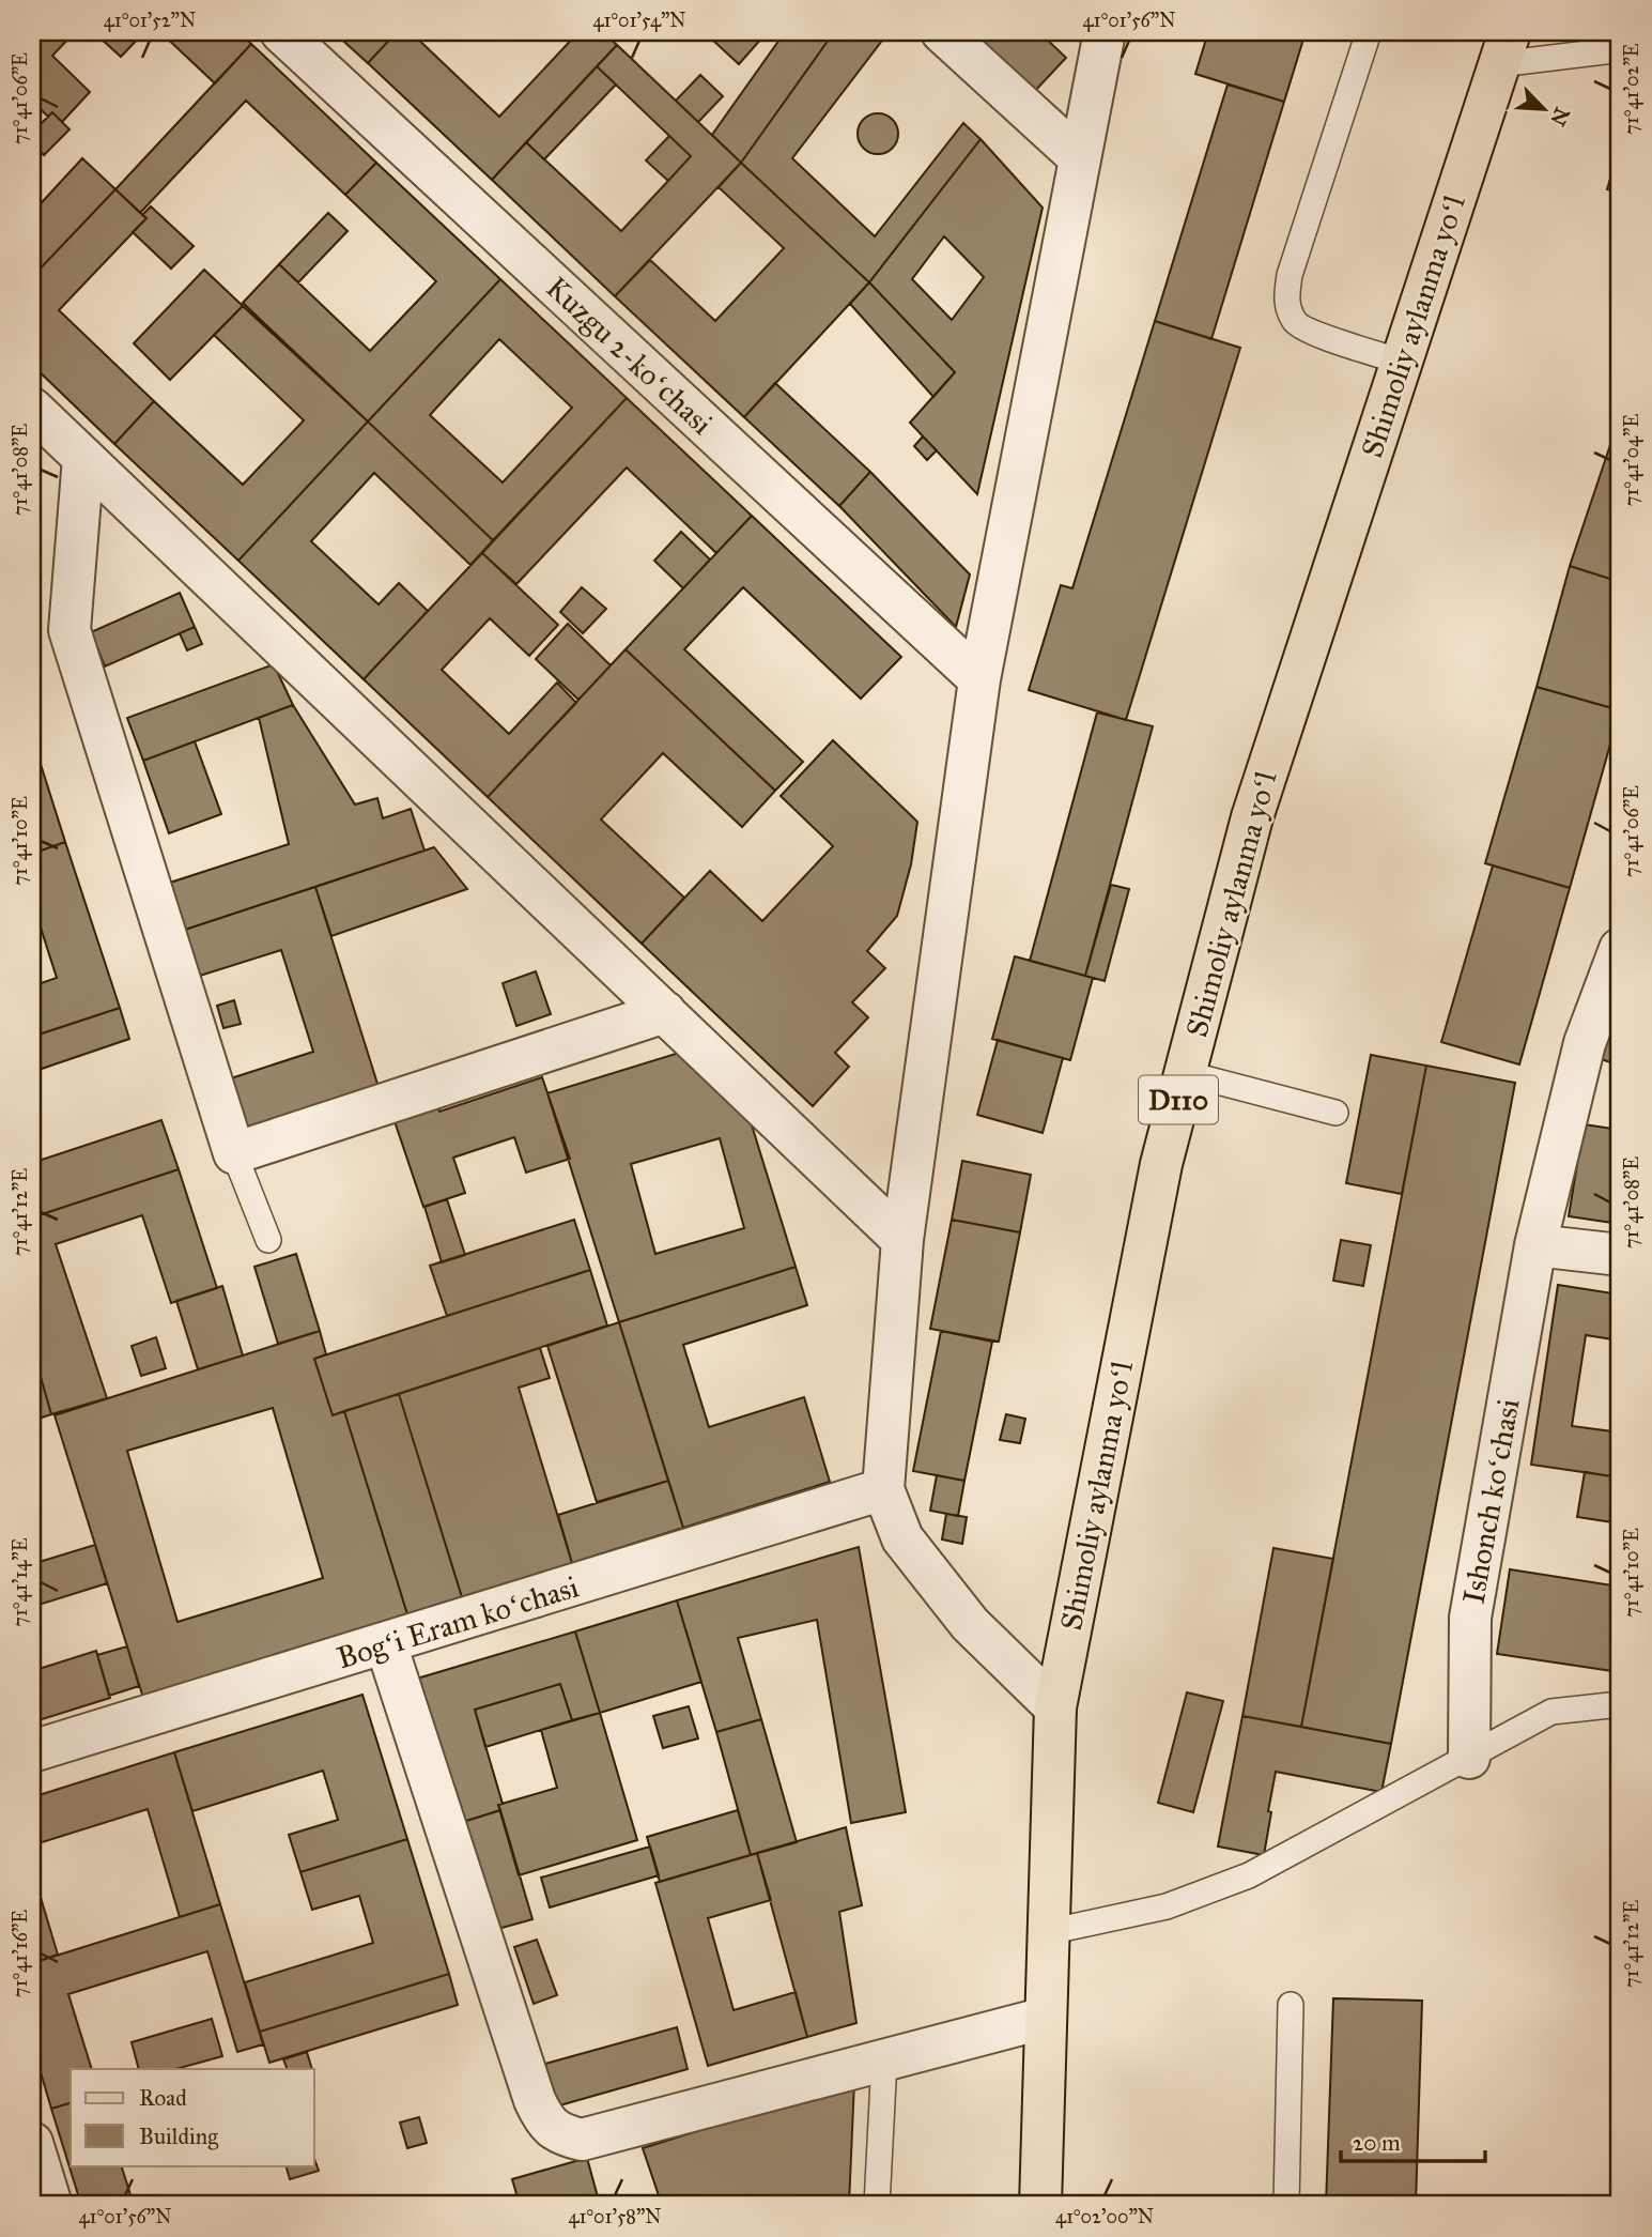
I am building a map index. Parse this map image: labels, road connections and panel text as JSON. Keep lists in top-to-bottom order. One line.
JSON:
{"streets":{"main road":["Shimoliy aylanma yoʻl","D110"],"street":["Kuzgu 2-koʻchasi","Ishonch koʻchasi","Bogʻi Eram koʻchasi"]},"legend":["Road","Building"],"scale_bar":"20 m","north":"bottom right","coordinates":["41°01'52\"N","41°01'54\"N","41°01'56\"N","71°41'02\"E","71°41'06\"E","71°41'04\"E","71°41'08\"E","71°41'10\"E","71°41'12\"E","71°41'14\"E","71°41'16\"E","41°01'58\"N","41°02'00\"N"]}
